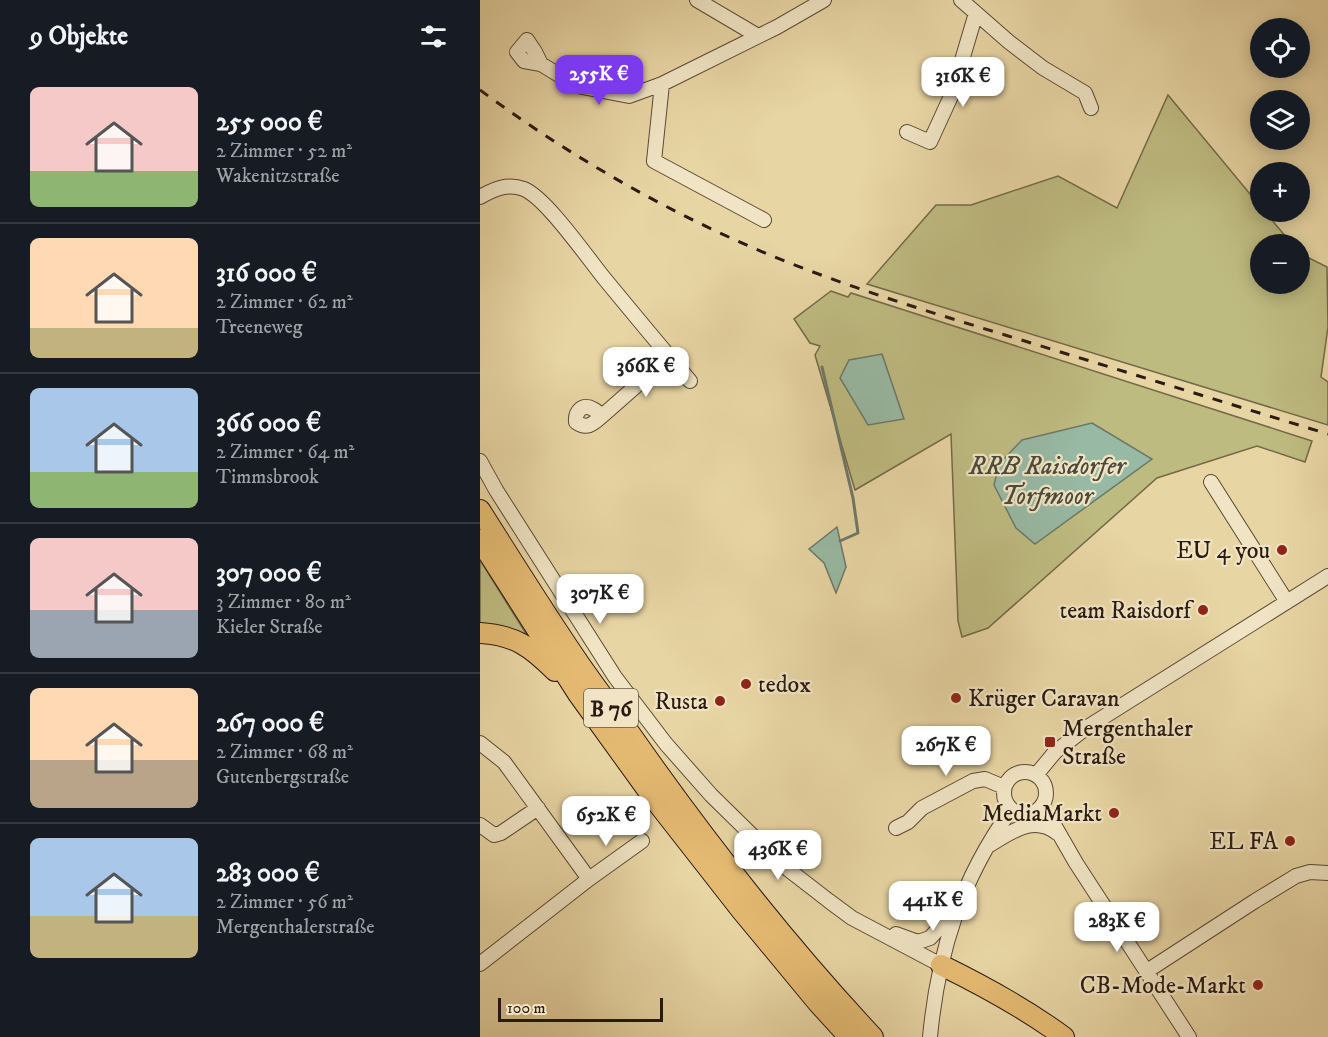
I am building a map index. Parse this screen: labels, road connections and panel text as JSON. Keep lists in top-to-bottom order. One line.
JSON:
{"streets":{"highway":["B 76"]},"water":["RRB Raisdorfer Torfmoor"],"places":{"other":["EU 4 you","team Raisdorf","tedox","Krüger Caravan","Rusta","MediaMarkt","EL FA","CB-Mode-Markt"],"transit":["Mergenthaler Straße"]},"scale_bar":"100 m","page":{"heading":"9 Objekte","map_buttons":["+","−"],"price":["255K €","316K €","366K €","307K €","267K €","652K €","436K €","441K €","283K €"],"list":[{"name":"255 000 €","note":"2 Zimmer · 52 m² · Wakenitzstraße"},{"name":"316 000 €","note":"2 Zimmer · 62 m² · Treeneweg"},{"name":"366 000 €","note":"2 Zimmer · 64 m² · Timmsbrook"},{"name":"307 000 €","note":"3 Zimmer · 80 m² · Kieler Straße"},{"name":"267 000 €","note":"2 Zimmer · 68 m² · Gutenbergstraße"},{"name":"283 000 €","note":"2 Zimmer · 56 m² · Mergenthalerstraße"}],"scale":"100 m"}}
